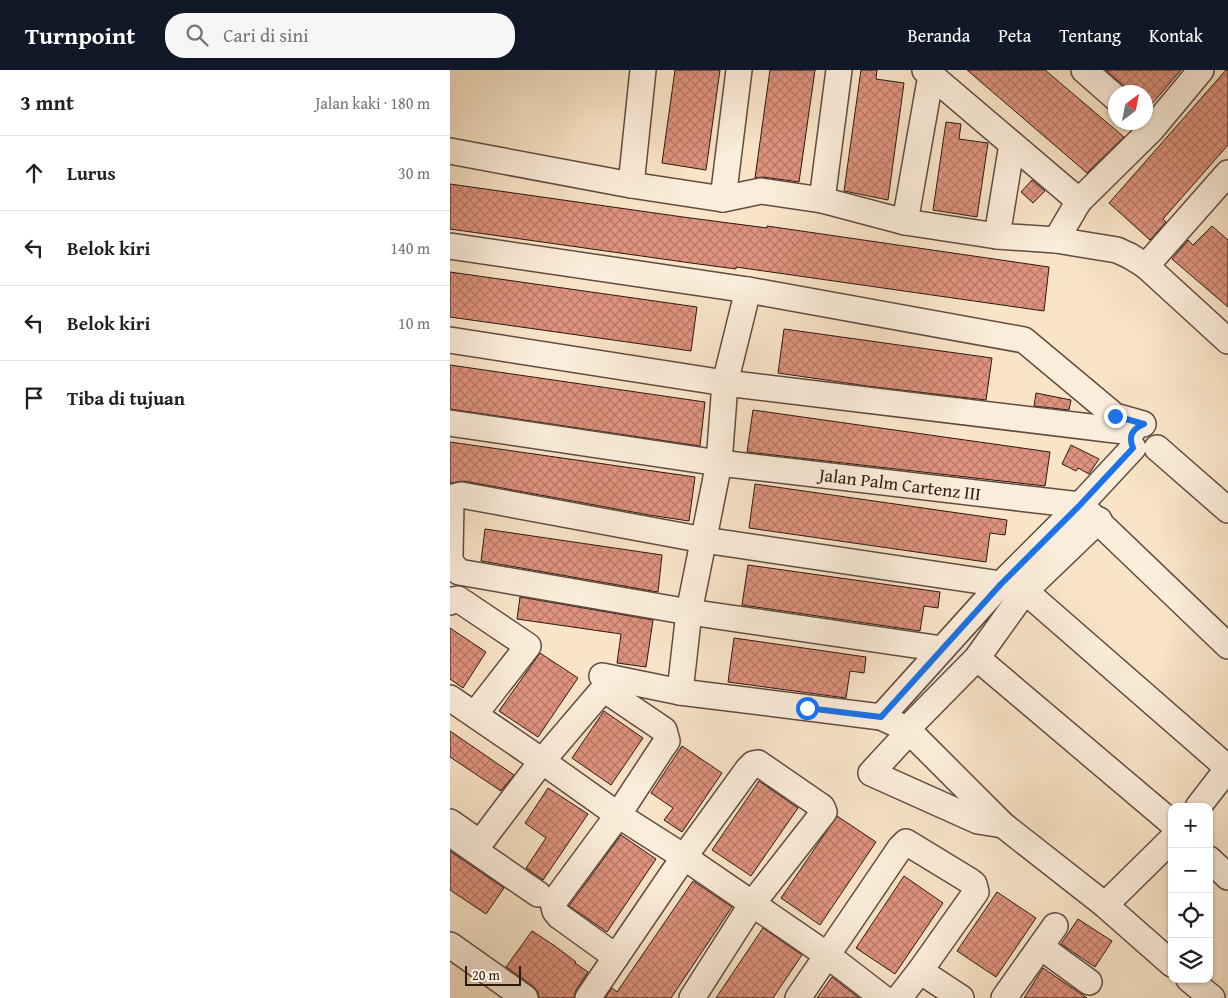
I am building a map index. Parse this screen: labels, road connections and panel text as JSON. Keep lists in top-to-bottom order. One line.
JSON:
{"streets":{"street":["Jalan Palm Cartenz III"]},"scale_bar":"20 m","north":"top right","page":{"header":"Turnpoint","search":"Cari di sini","nav":["Beranda","Peta","Tentang","Kontak"],"heading":["3 mnt","Jalan kaki · 180 m"],"list":[["Lurus","30 m"],["Belok kiri","140 m"],["Belok kiri","10 m"],"Tiba di tujuan"],"map_buttons":["+","−"],"scale":"20 m"}}
